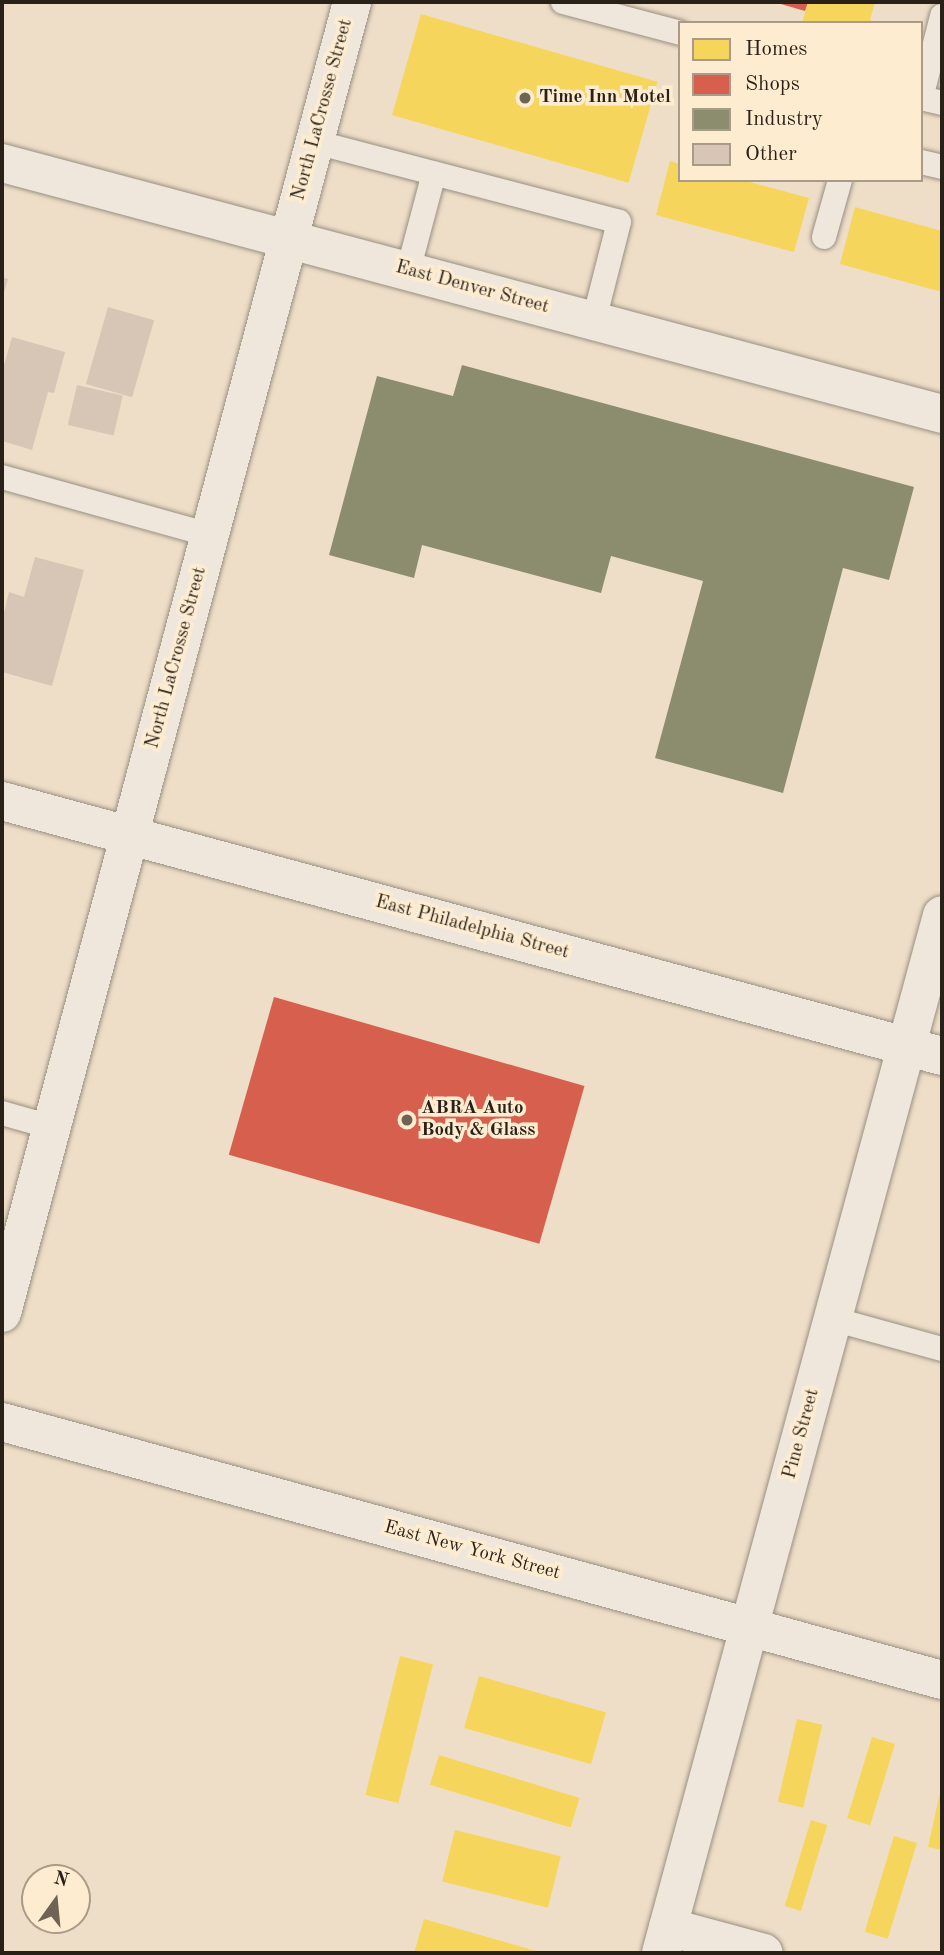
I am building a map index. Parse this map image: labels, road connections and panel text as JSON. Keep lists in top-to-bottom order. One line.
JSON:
{"streets":{"street":["North LaCrosse Street","East Denver Street","East Philadelphia Street","Pine Street","East New York Street"]},"crossings":[["North LaCrosse Street","East Denver Street"],["North LaCrosse Street","East Philadelphia Street"],["East Philadelphia Street","Pine Street"],["Pine Street","East New York Street"]],"places":["Time Inn Motel","ABRA Auto Body & Glass"],"legend":["Homes","Shops","Industry","Other"],"north":"top"}
